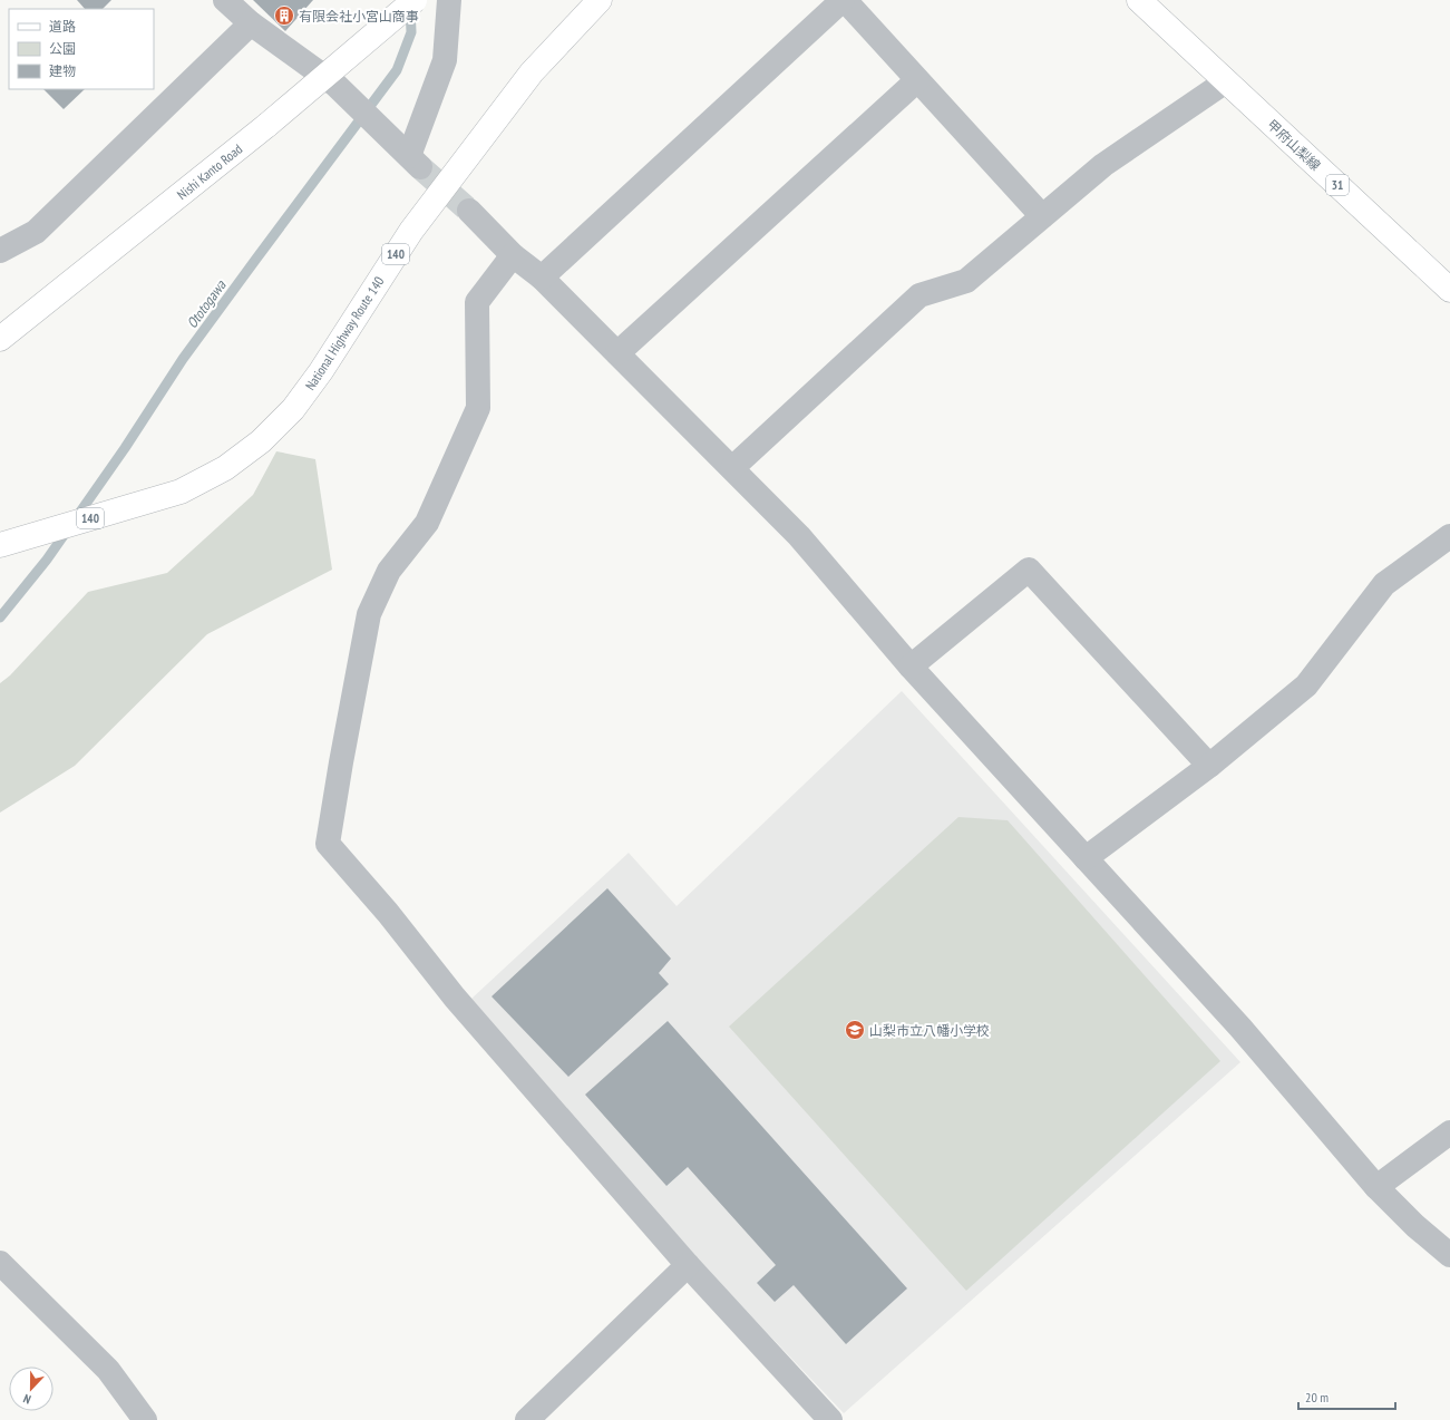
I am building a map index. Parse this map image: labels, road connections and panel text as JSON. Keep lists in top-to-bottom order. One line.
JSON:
{"streets":{"main road":["甲府山梨線","Nishi Kanto Road","31","140","National Highway Route 140"]},"water":["Ototogawa"],"places":{"building":["有限会社小宮山商事"],"school or university":["山梨市立八幡小学校"]},"legend":["道路","公園","建物"],"scale_bar":"20 m","north":"bottom"}
